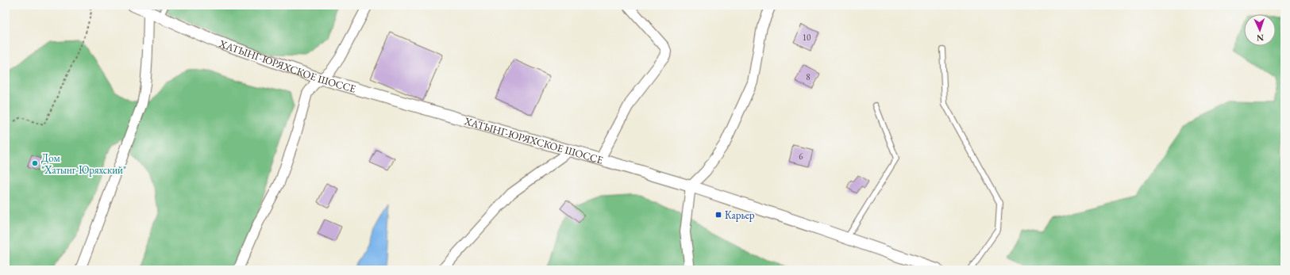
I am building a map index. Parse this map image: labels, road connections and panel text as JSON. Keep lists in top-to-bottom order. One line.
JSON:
{"streets":{"street":["ХАТЫНГ-ЮРЯХСКОЕ ШОССЕ"]},"places":{"other":["Дом \"Хатынг-Юряхский\""],"transit":["Карьер"]},"house_numbers":["10","8","6"],"north":"bottom"}
